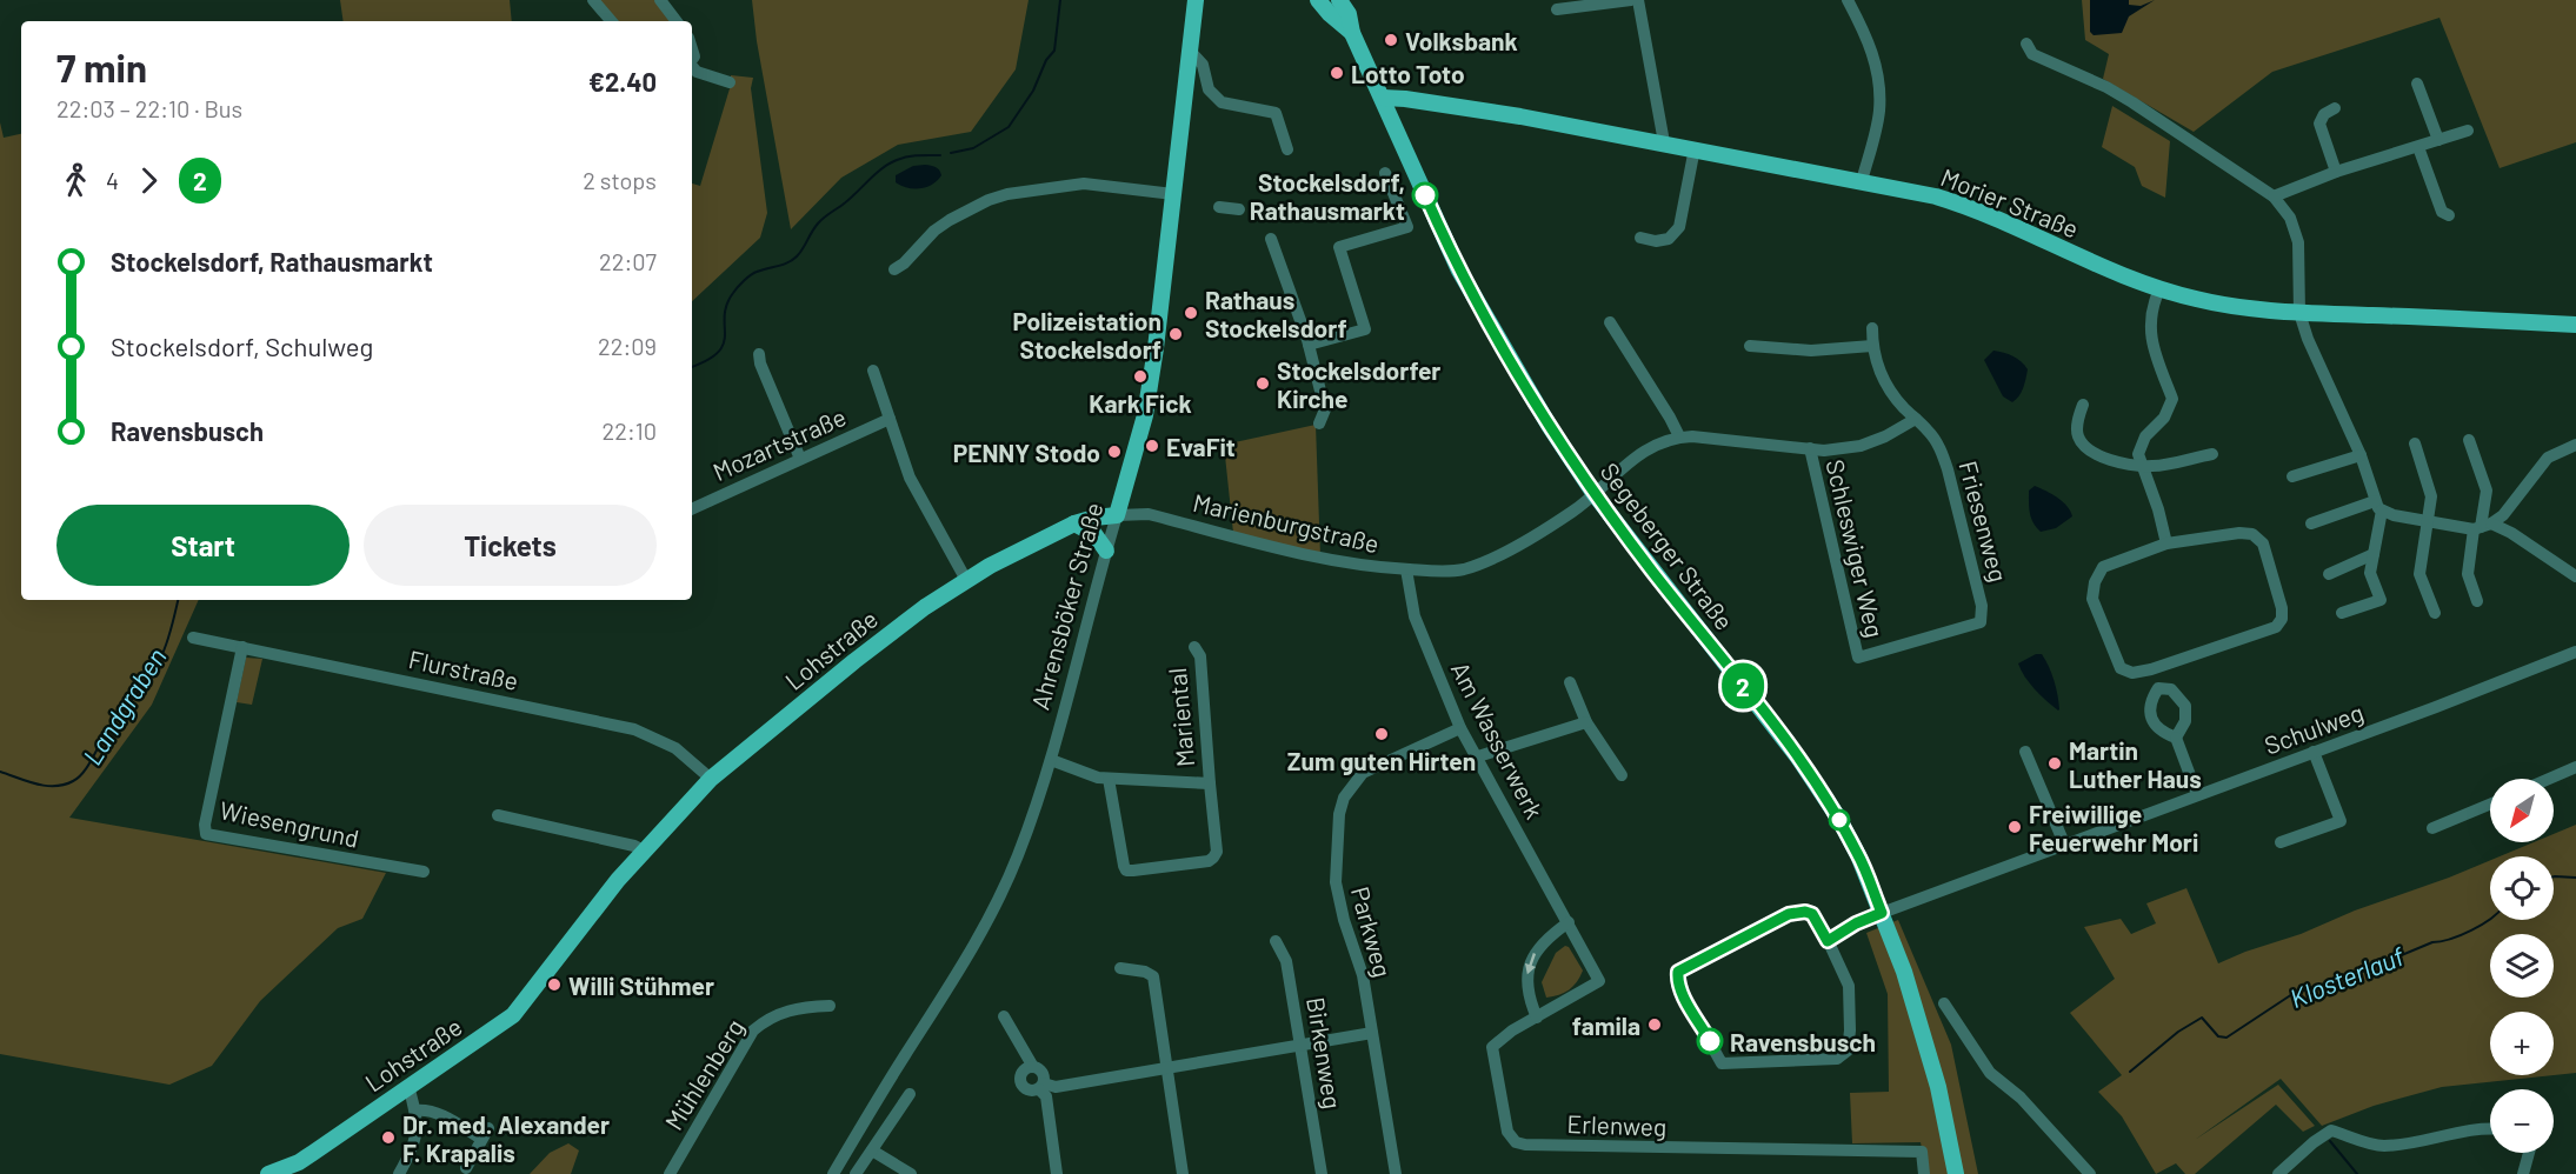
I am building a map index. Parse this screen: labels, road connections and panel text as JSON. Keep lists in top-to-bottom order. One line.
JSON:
{"streets":{"main road":["Morier Straße","Segeberger Straße","Ahrensböker Straße","Lohstraße"],"street":["Mozartstraße","Friesenweg","Marienburgstraße","Schleswiger Weg","Flurstraße","Mariental","Schulweg","Am Wasserwerk","Wiesengrund","Parkweg","Birkenweg","Mühlenberg","Erlenweg"]},"crossings":[["Morier Straße","Segeberger Straße"],["Friesenweg","Schleswiger Weg"],["Marienburgstraße","Segeberger Straße"],["Marienburgstraße","Ahrensböker Straße"],["Marienburgstraße","Lohstraße"],["Marienburgstraße","Am Wasserwerk"],["Segeberger Straße","Schulweg"],["Ahrensböker Straße","Lohstraße"],["Ahrensböker Straße","Mariental"],["Lohstraße","Flurstraße"],["Flurstraße","Wiesengrund"],["Am Wasserwerk","Parkweg"],["Am Wasserwerk","Erlenweg"]],"water":["Landgraben","Klosterlauf"],"places":["Volksbank","Lotto Toto","Stockelsdorf, Rathausmarkt","Rathaus Stockelsdorf","Polizeistation Stockelsdorf","Kark Fick","Stockelsdorfer Kirche","EvaFit","PENNY Stodo","Zum guten Hirten","Martin Luther Haus","Freiwillige Feuerwehr Mori","Willi Stühmer","famila","Ravensbusch","Dr. med. Alexander F. Krapalis"],"lines":["bus line 2"],"north":"bottom left","page":{"on_map":"2","heading":["7 min","22:03 – 22:10 · Bus","€2.40"],"legs":["4","2","2 stops"],"list":[{"name":"Stockelsdorf, Rathausmarkt","value":"22:07"},{"name":"Stockelsdorf, Schulweg","value":"22:09"},{"name":"Ravensbusch","value":"22:10"}],"buttons":["Start","Tickets"],"map_buttons":["+","−"]}}
